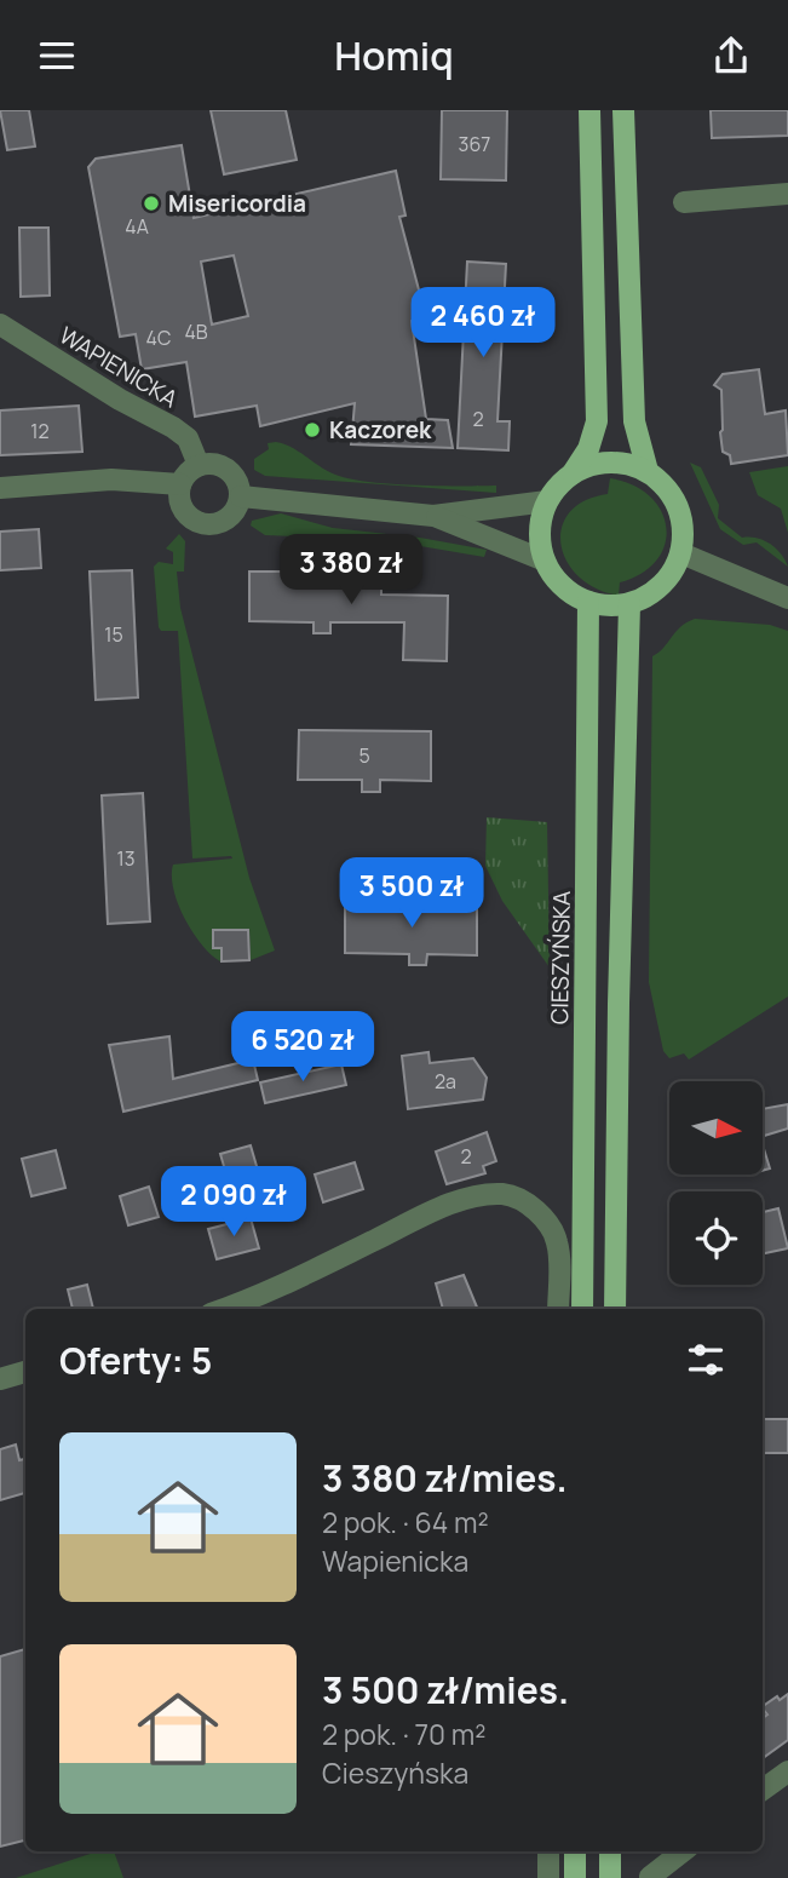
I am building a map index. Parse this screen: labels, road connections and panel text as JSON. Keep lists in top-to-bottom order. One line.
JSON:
{"streets":{"main road":["CIESZYŃSKA"],"street":["WAPIENICKA"]},"places":["Misericordia","Kaczorek"],"house_numbers":["367","4A","4B","4C","2","12","15","5","13","2a","2"],"north":"right","page":{"header":"Homiq","price":["2 460 zł","3 380 zł","3 500 zł","6 520 zł","2 090 zł"],"heading":"Oferty: 5","list":[{"name":"3 380 zł/mies.","note":"2 pok. · 64 m² · Wapienicka"},{"name":"3 500 zł/mies.","note":"2 pok. · 70 m² · Cieszyńska"}]}}
